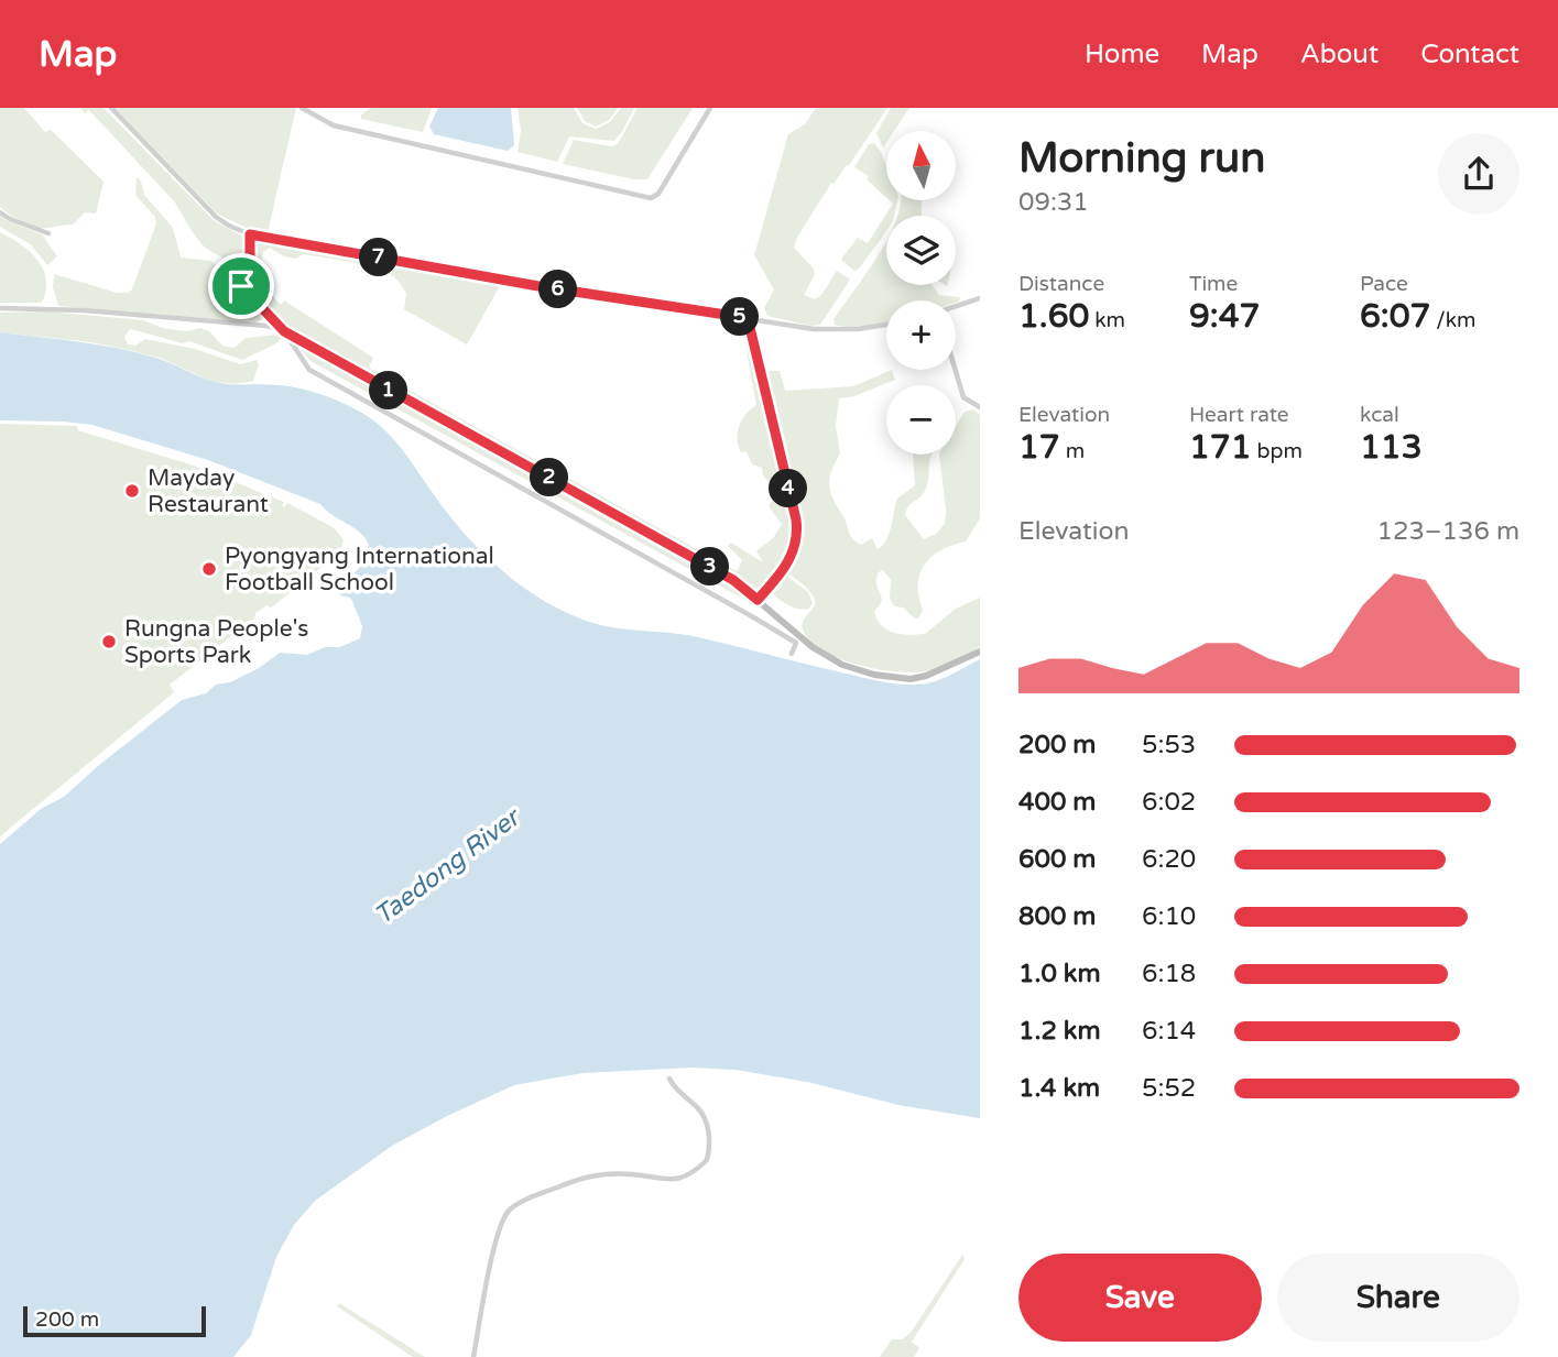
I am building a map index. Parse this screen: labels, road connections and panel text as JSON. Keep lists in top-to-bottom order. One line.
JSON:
{"water":["Taedong River"],"places":["Mayday Restaurant","Pyongyang International Football School","Rungna People's Sports Park"],"scale_bar":"200 m","north":"top","page":{"header":"Map","nav":["Home","Map","About","Contact"],"heading":["Morning run","09:31"],"map_buttons":["+","−"],"pins":["7","6","5","1","2","4","3"],"stats":[["Distance","1.60 km"],["Time","9:47"],["Pace","6:07 /km"],["Elevation","17 m"],["Heart rate","171 bpm"],["kcal","113"]],"chart":["Elevation","123–136 m"],"list":[{"name":"200 m","note":"5:53"},{"name":"400 m","note":"6:02"},{"name":"600 m","note":"6:20"},{"name":"800 m","note":"6:10"},{"name":"1.0 km","note":"6:18"},{"name":"1.2 km","note":"6:14"},{"name":"1.4 km","note":"5:52"}],"buttons":["Save","Share"],"scale":"200 m"}}
